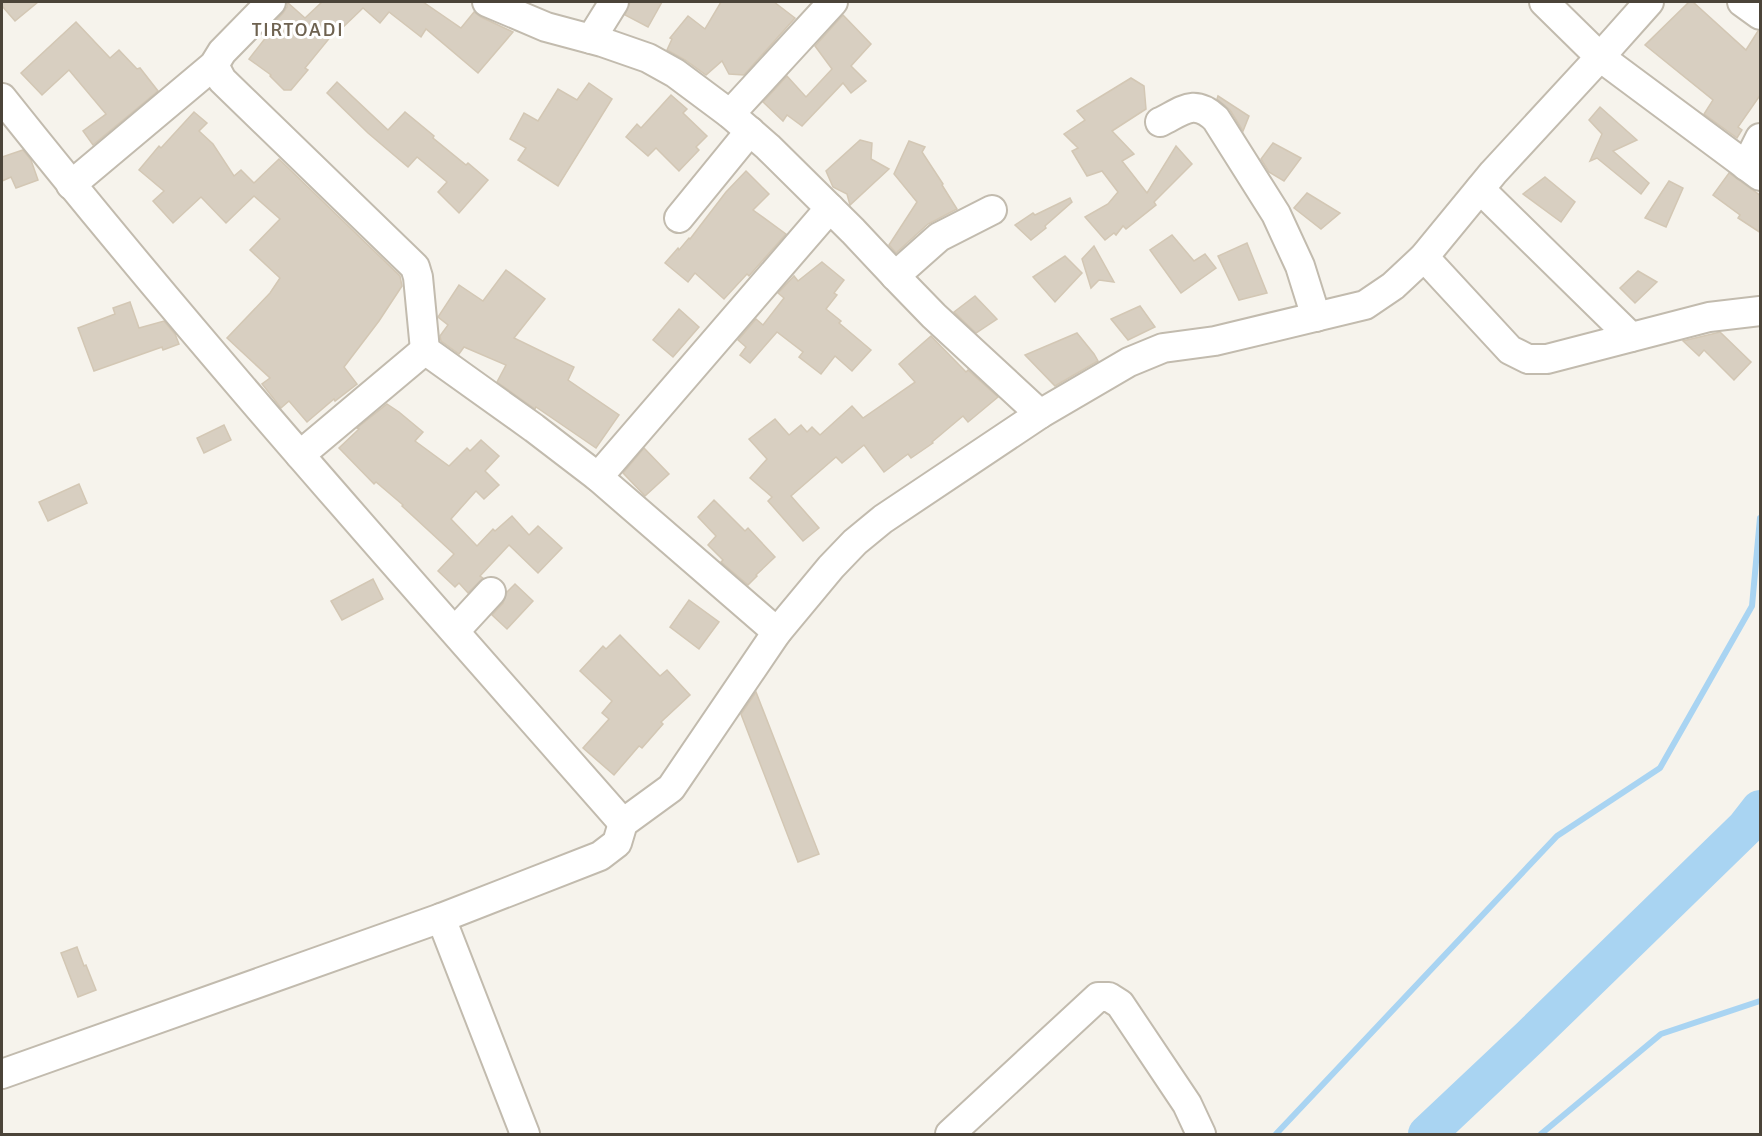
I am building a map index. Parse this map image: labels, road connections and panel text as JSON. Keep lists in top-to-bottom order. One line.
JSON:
{"districts":["TIRTOADI"]}
